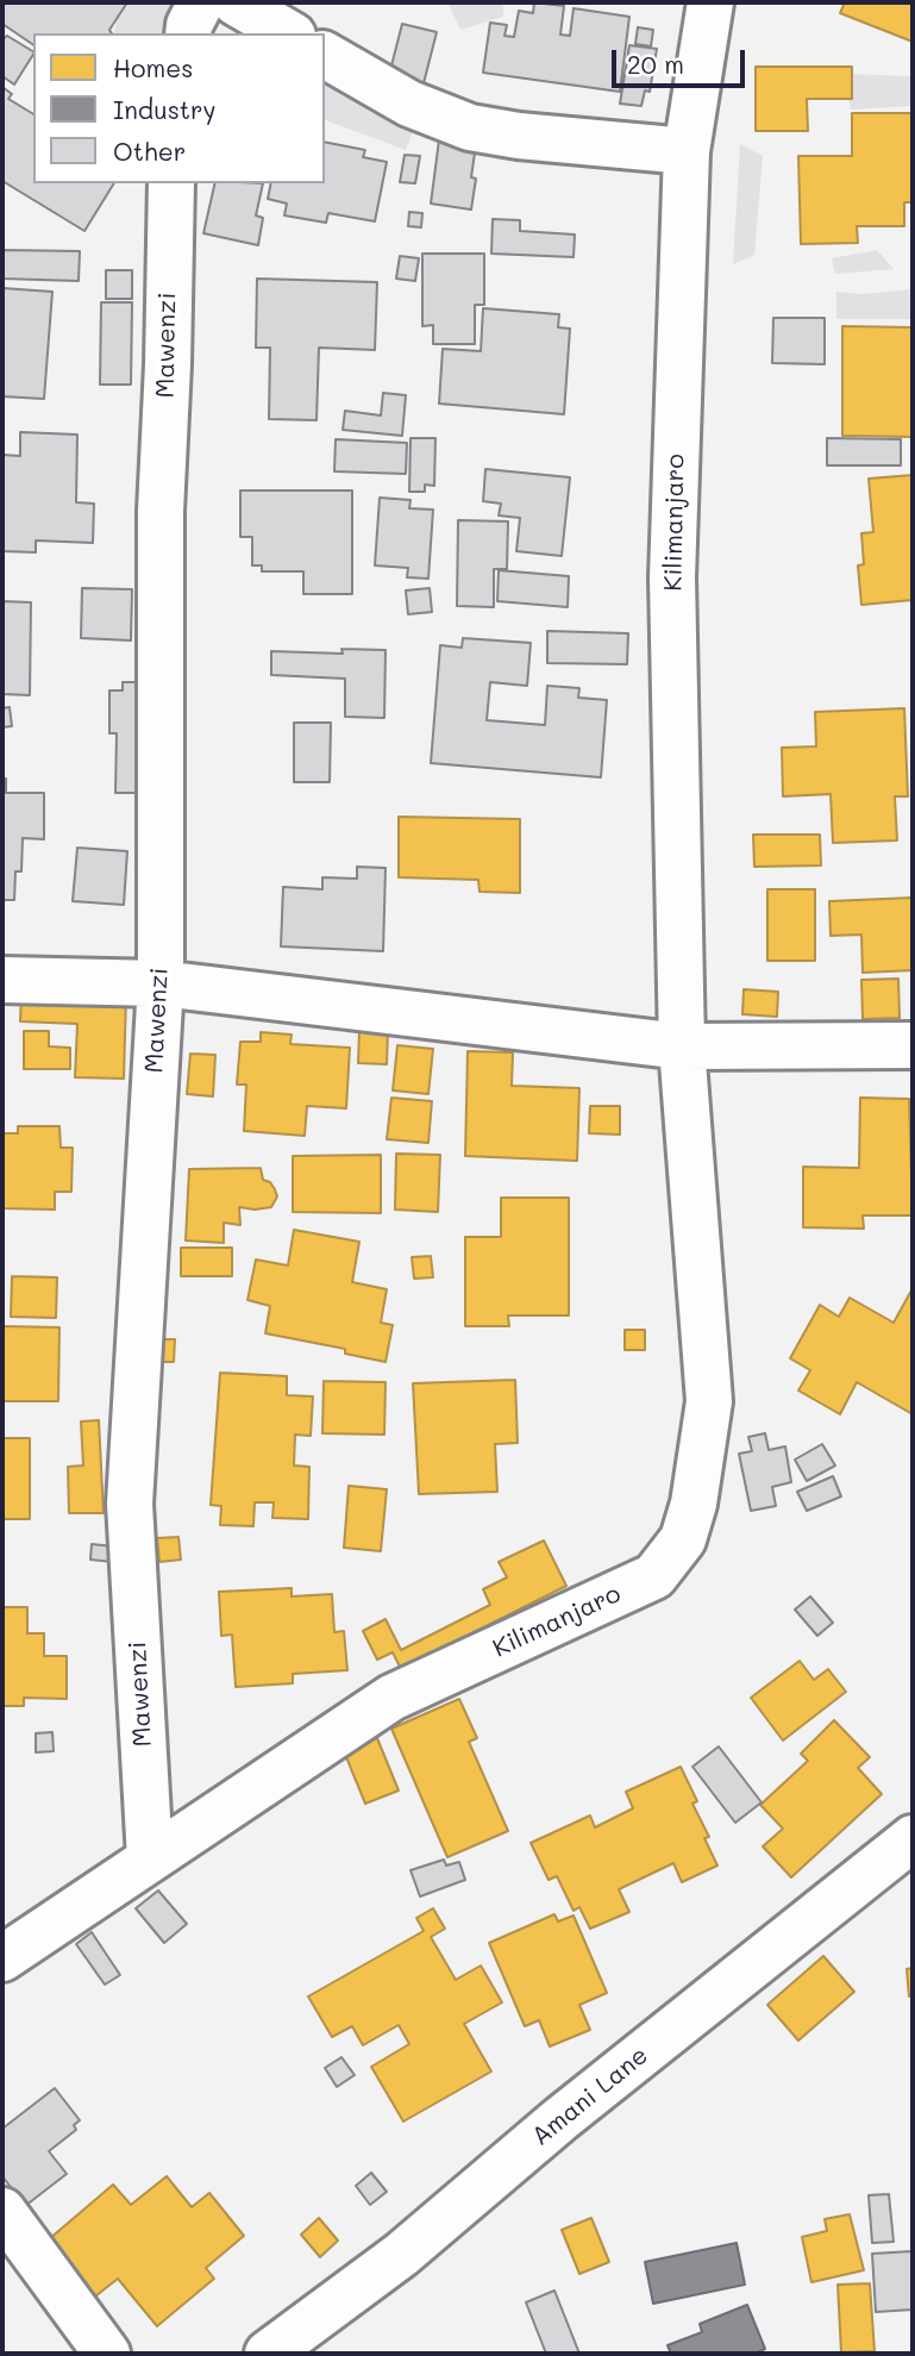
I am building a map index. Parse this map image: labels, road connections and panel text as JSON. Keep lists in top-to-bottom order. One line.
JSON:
{"streets":{"street":["Mawenzi","Kilimanjaro","Amani Lane"]},"crossings":[["Mawenzi","Kilimanjaro"]],"legend":["Homes","Industry","Other"],"scale_bar":"20 m"}
